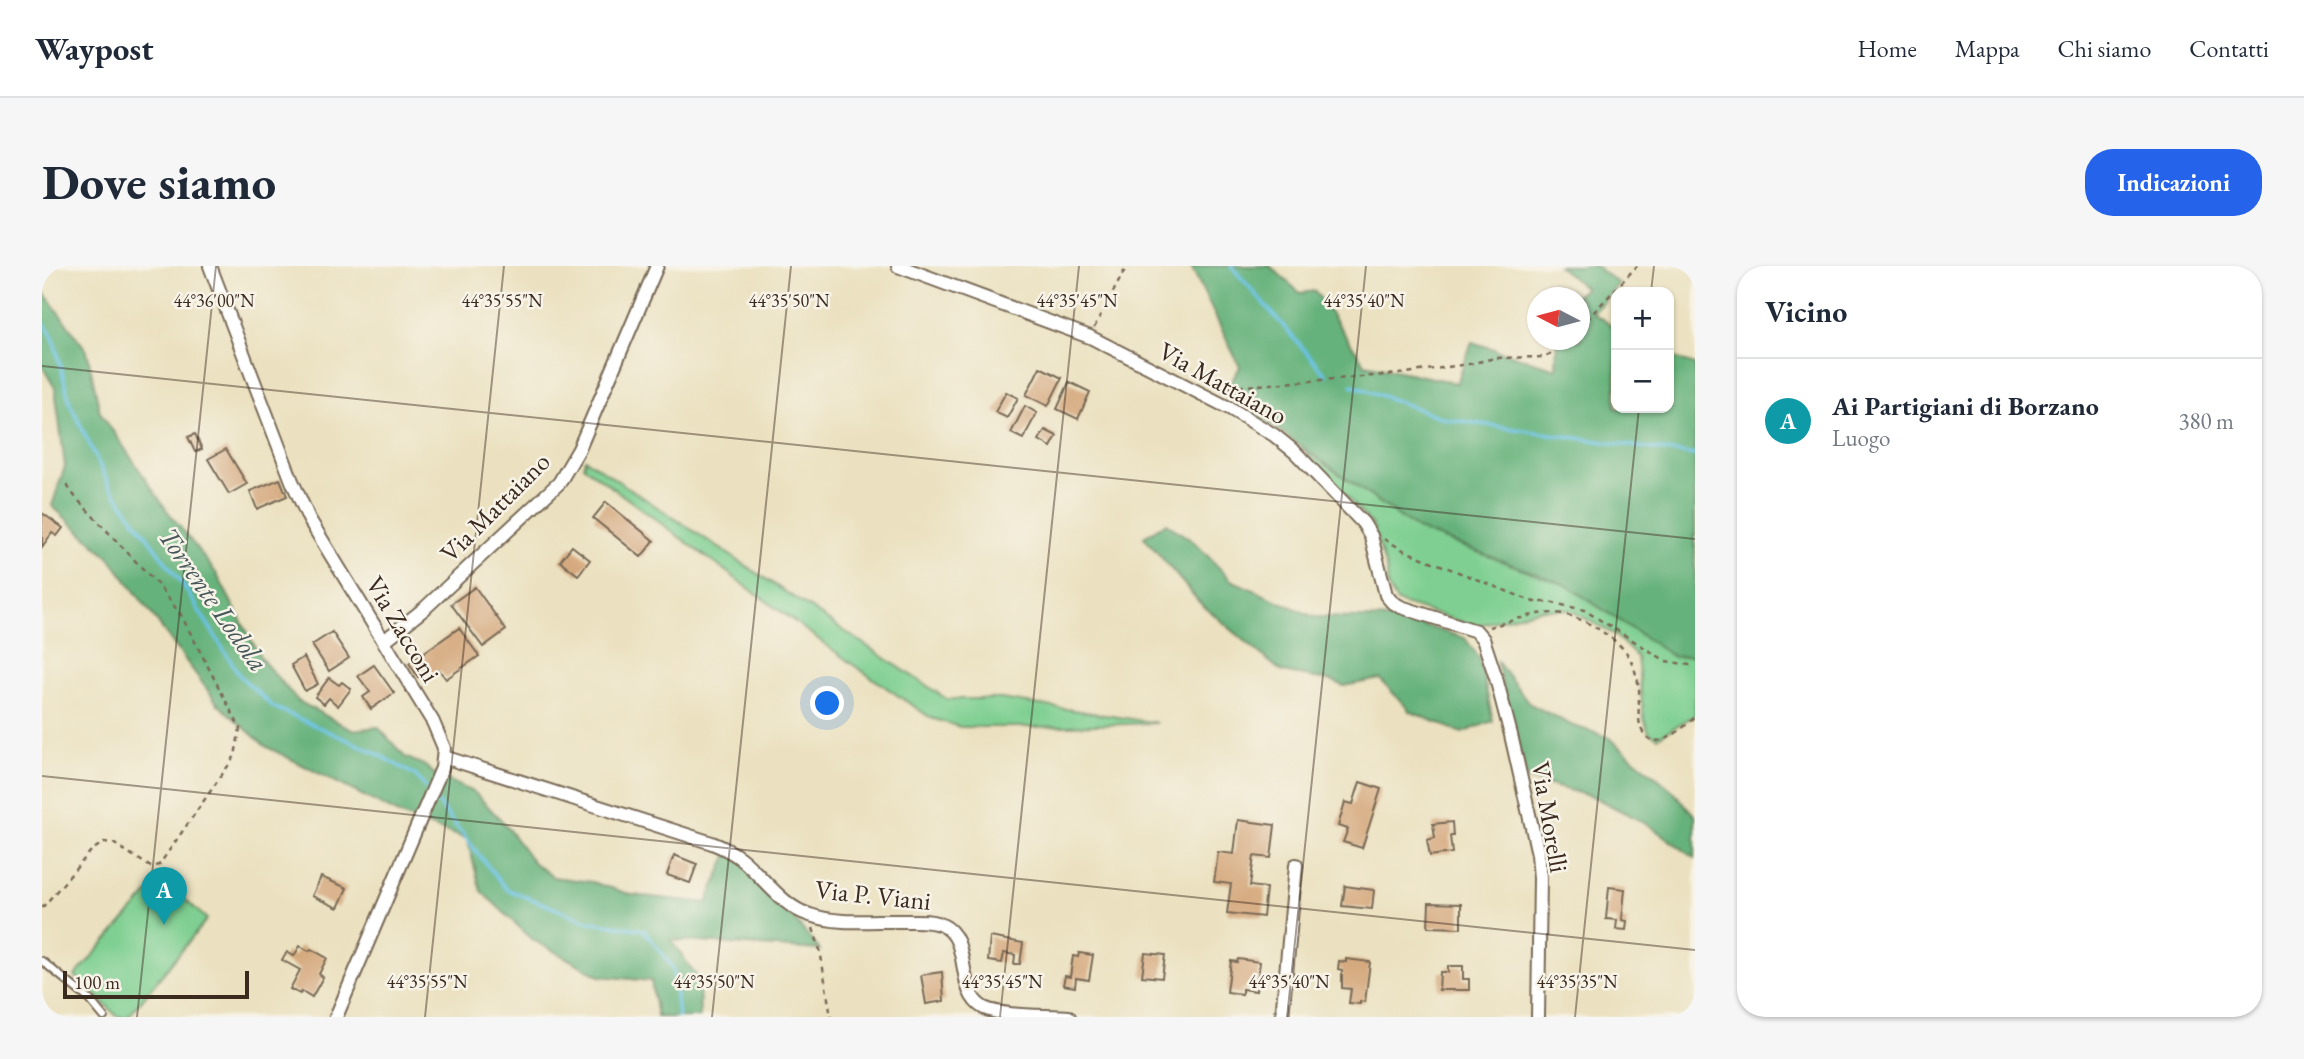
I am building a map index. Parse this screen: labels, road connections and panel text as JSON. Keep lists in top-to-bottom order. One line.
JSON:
{"streets":{"street":["Via Mattaiano","Via Zacconi","Via Morelli","Via P. Viani"]},"crossings":[["Via Mattaiano","Via Zacconi"],["Via Mattaiano","Via Morelli"],["Via Zacconi","Via P. Viani"]],"water":["Torrente Lodola"],"scale_bar":"100 m","north":"left","page":{"header":"Waypost","nav":["Home","Mappa","Chi siamo","Contatti"],"buttons":"Indicazioni","title":"Dove siamo","heading":"Vicino","map_buttons":["+","−"],"list":[{"mark":"A","name":"Ai Partigiani di Borzano","note":"Luogo","value":"380 m"}],"pins":"A","scale":"100 m"},"coordinates":["44°36'00\"N","44°35'55\"N","44°35'50\"N","44°35'45\"N","44°35'40\"N","44°35'35\"N"]}
